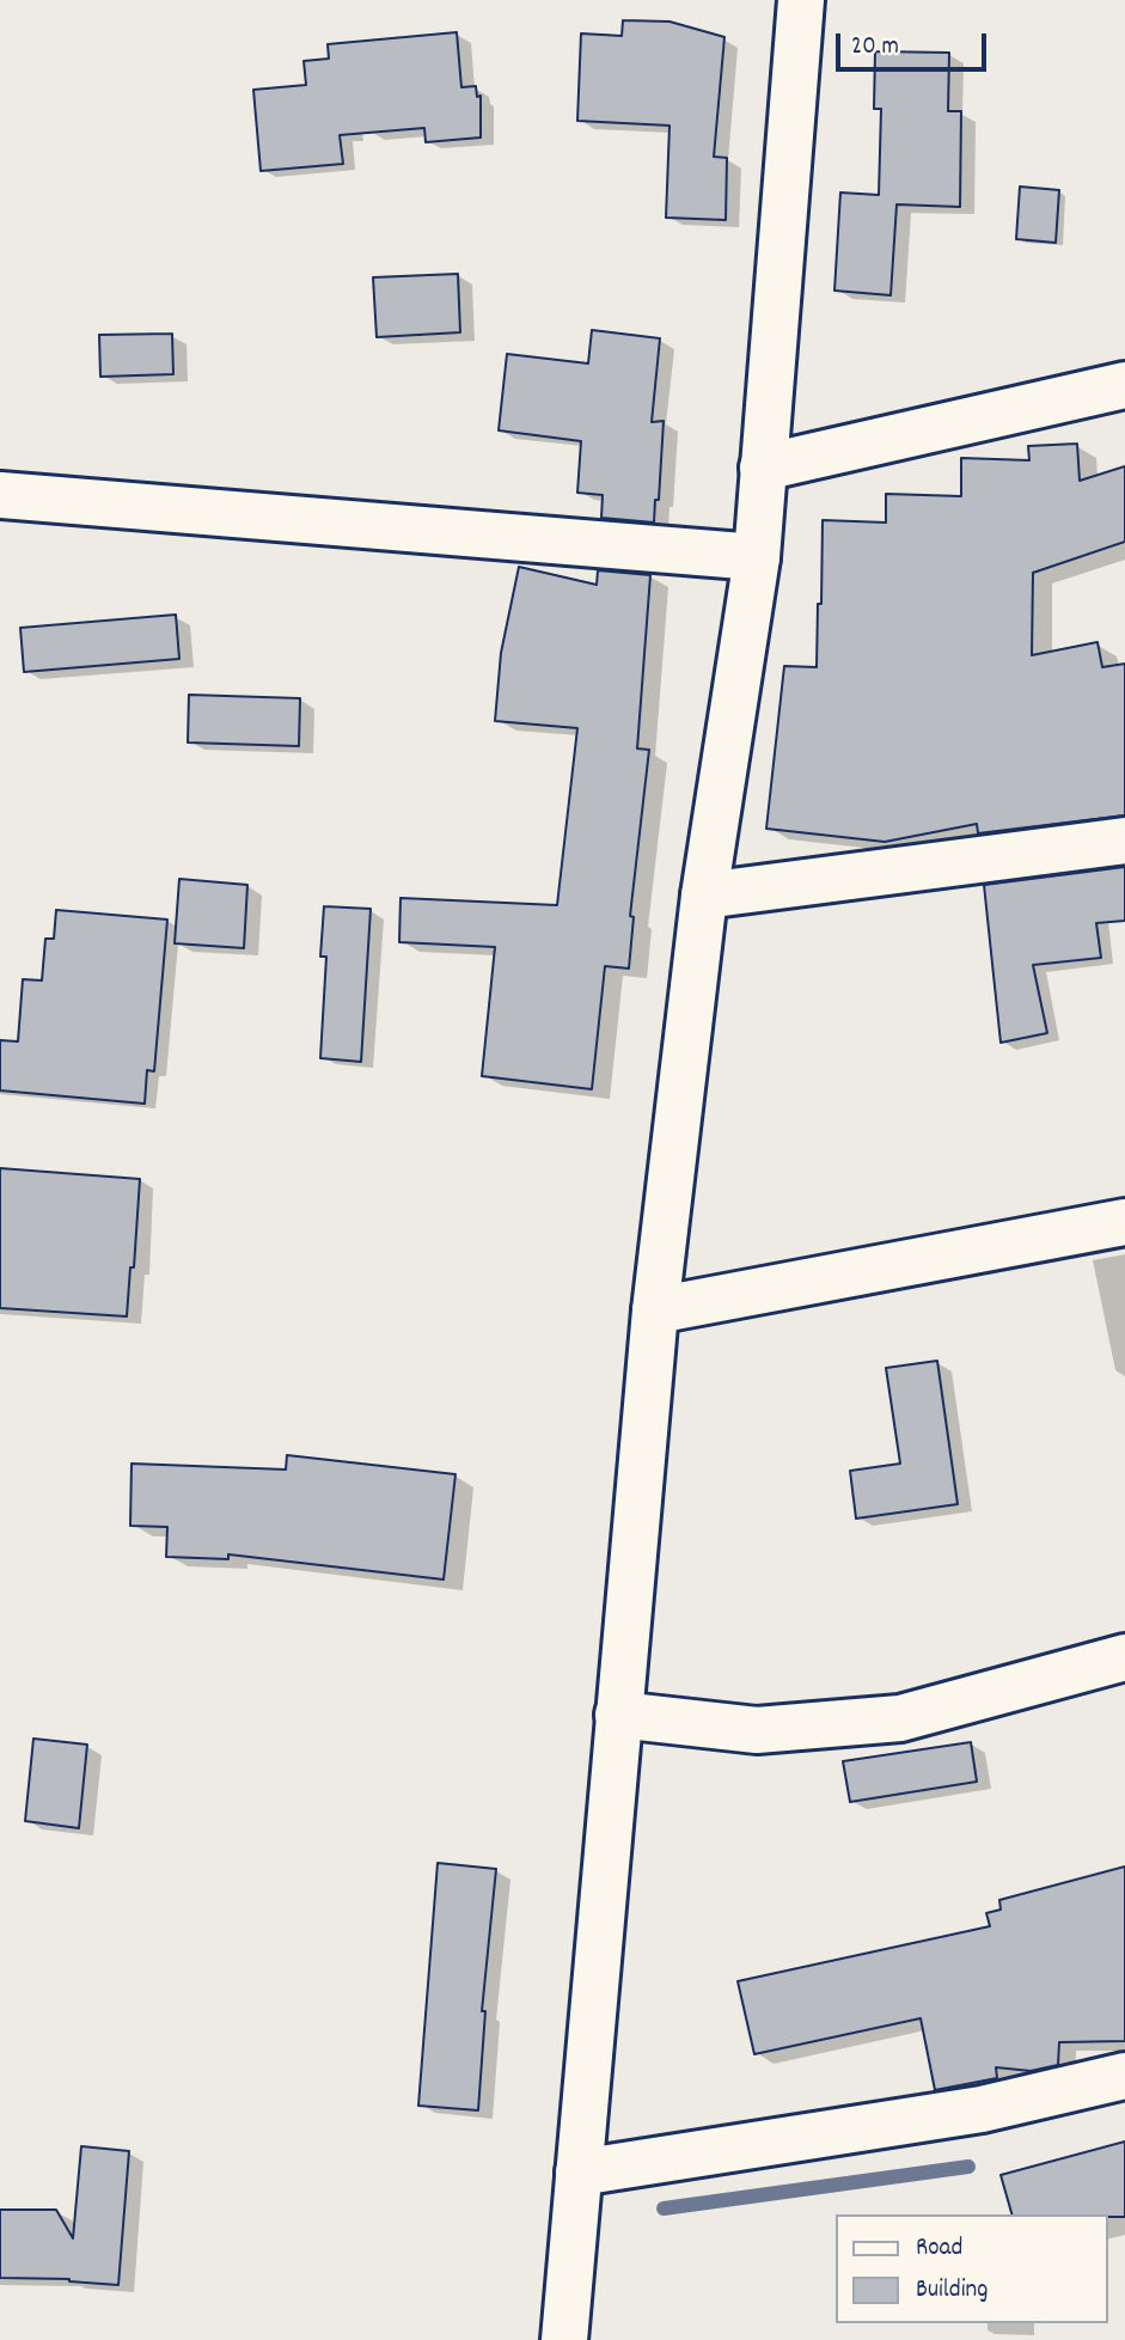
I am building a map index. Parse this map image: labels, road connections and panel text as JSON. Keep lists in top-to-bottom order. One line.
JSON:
{"legend":["Road","Building"],"scale_bar":"20 m"}
